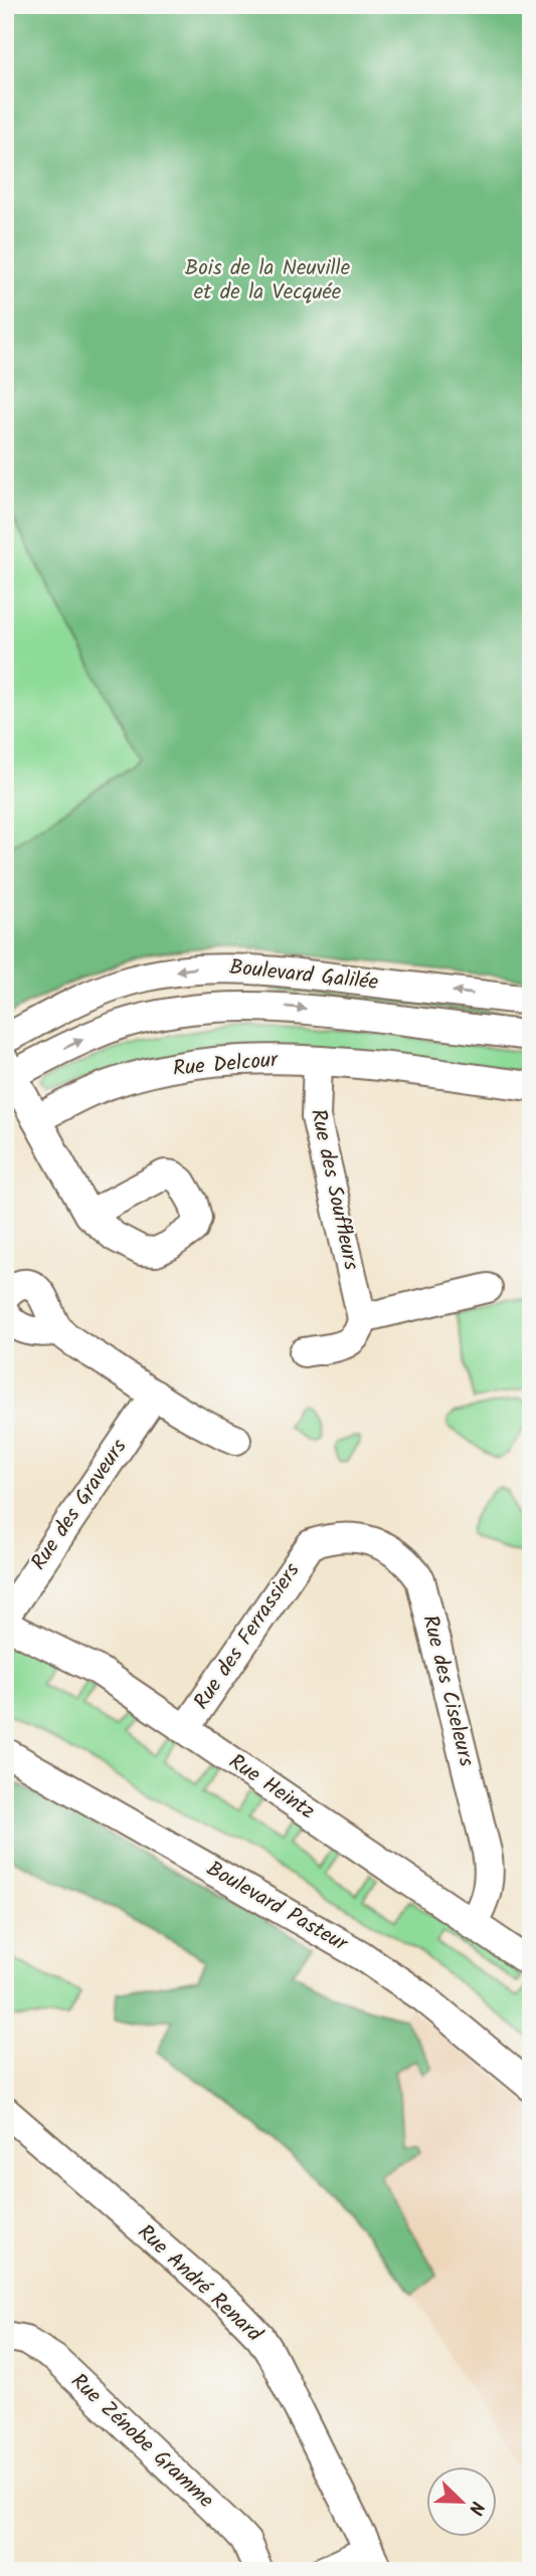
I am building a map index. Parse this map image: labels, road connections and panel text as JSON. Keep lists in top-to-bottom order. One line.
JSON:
{"streets":{"street":["Boulevard Galilée","Rue Delcour","Rue des Souffleurs","Rue des Graveurs","Rue des Ferrassiers","Rue des Ciseleurs","Rue Heintz","Boulevard Pasteur","Rue André Renard","Rue Zénobe Gramme"]},"crossings":[["Rue Delcour","Rue des Souffleurs"],["Rue des Ferrassiers","Rue des Ciseleurs"],["Rue des Ferrassiers","Rue Heintz"],["Rue des Ciseleurs","Rue Heintz"]],"parks":["Bois de la Neuville et de la Vecquée"],"north":"bottom right"}
